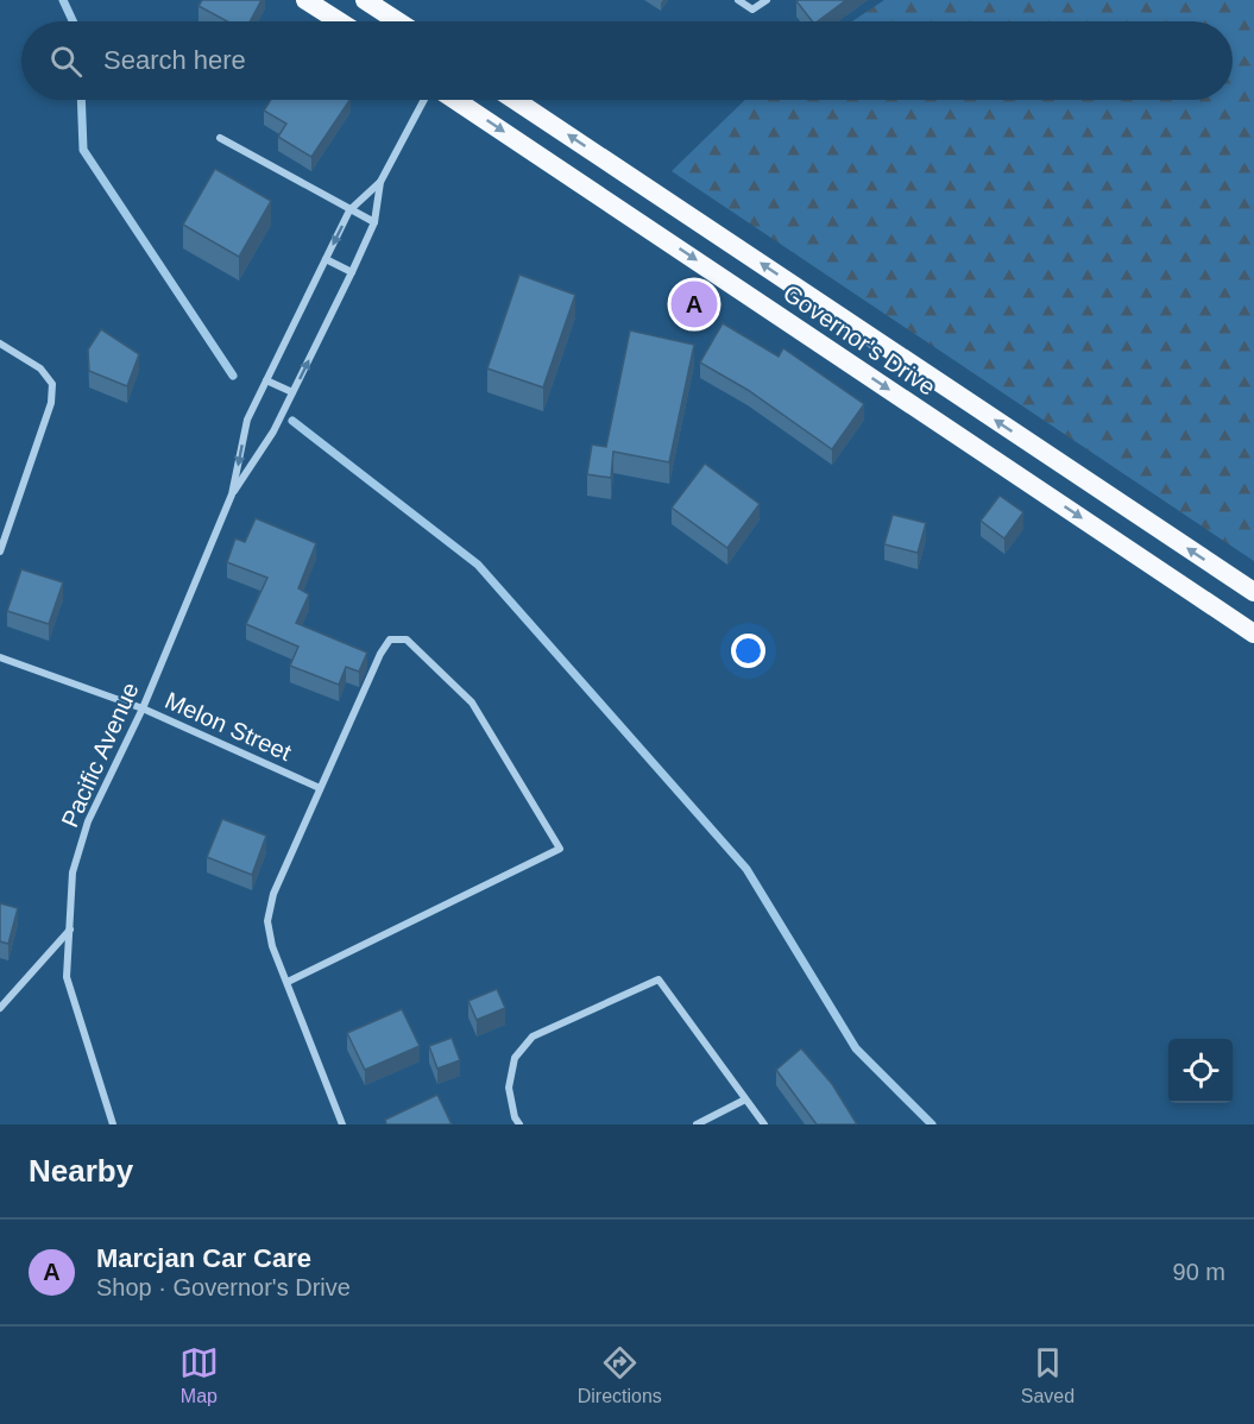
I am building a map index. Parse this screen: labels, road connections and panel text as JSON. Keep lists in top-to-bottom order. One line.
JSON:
{"streets":{"highway":["Governor's Drive"],"street":["Melon Street","Pacific Avenue"]},"crossings":[["Melon Street","Pacific Avenue"]],"page":{"search":"Search here","pins":"A","heading":"Nearby","list":[{"mark":"A","name":"Marcjan Car Care","note":"Shop · Governor's Drive","value":"90 m"}],"nav":["Map","Directions","Saved"]}}
